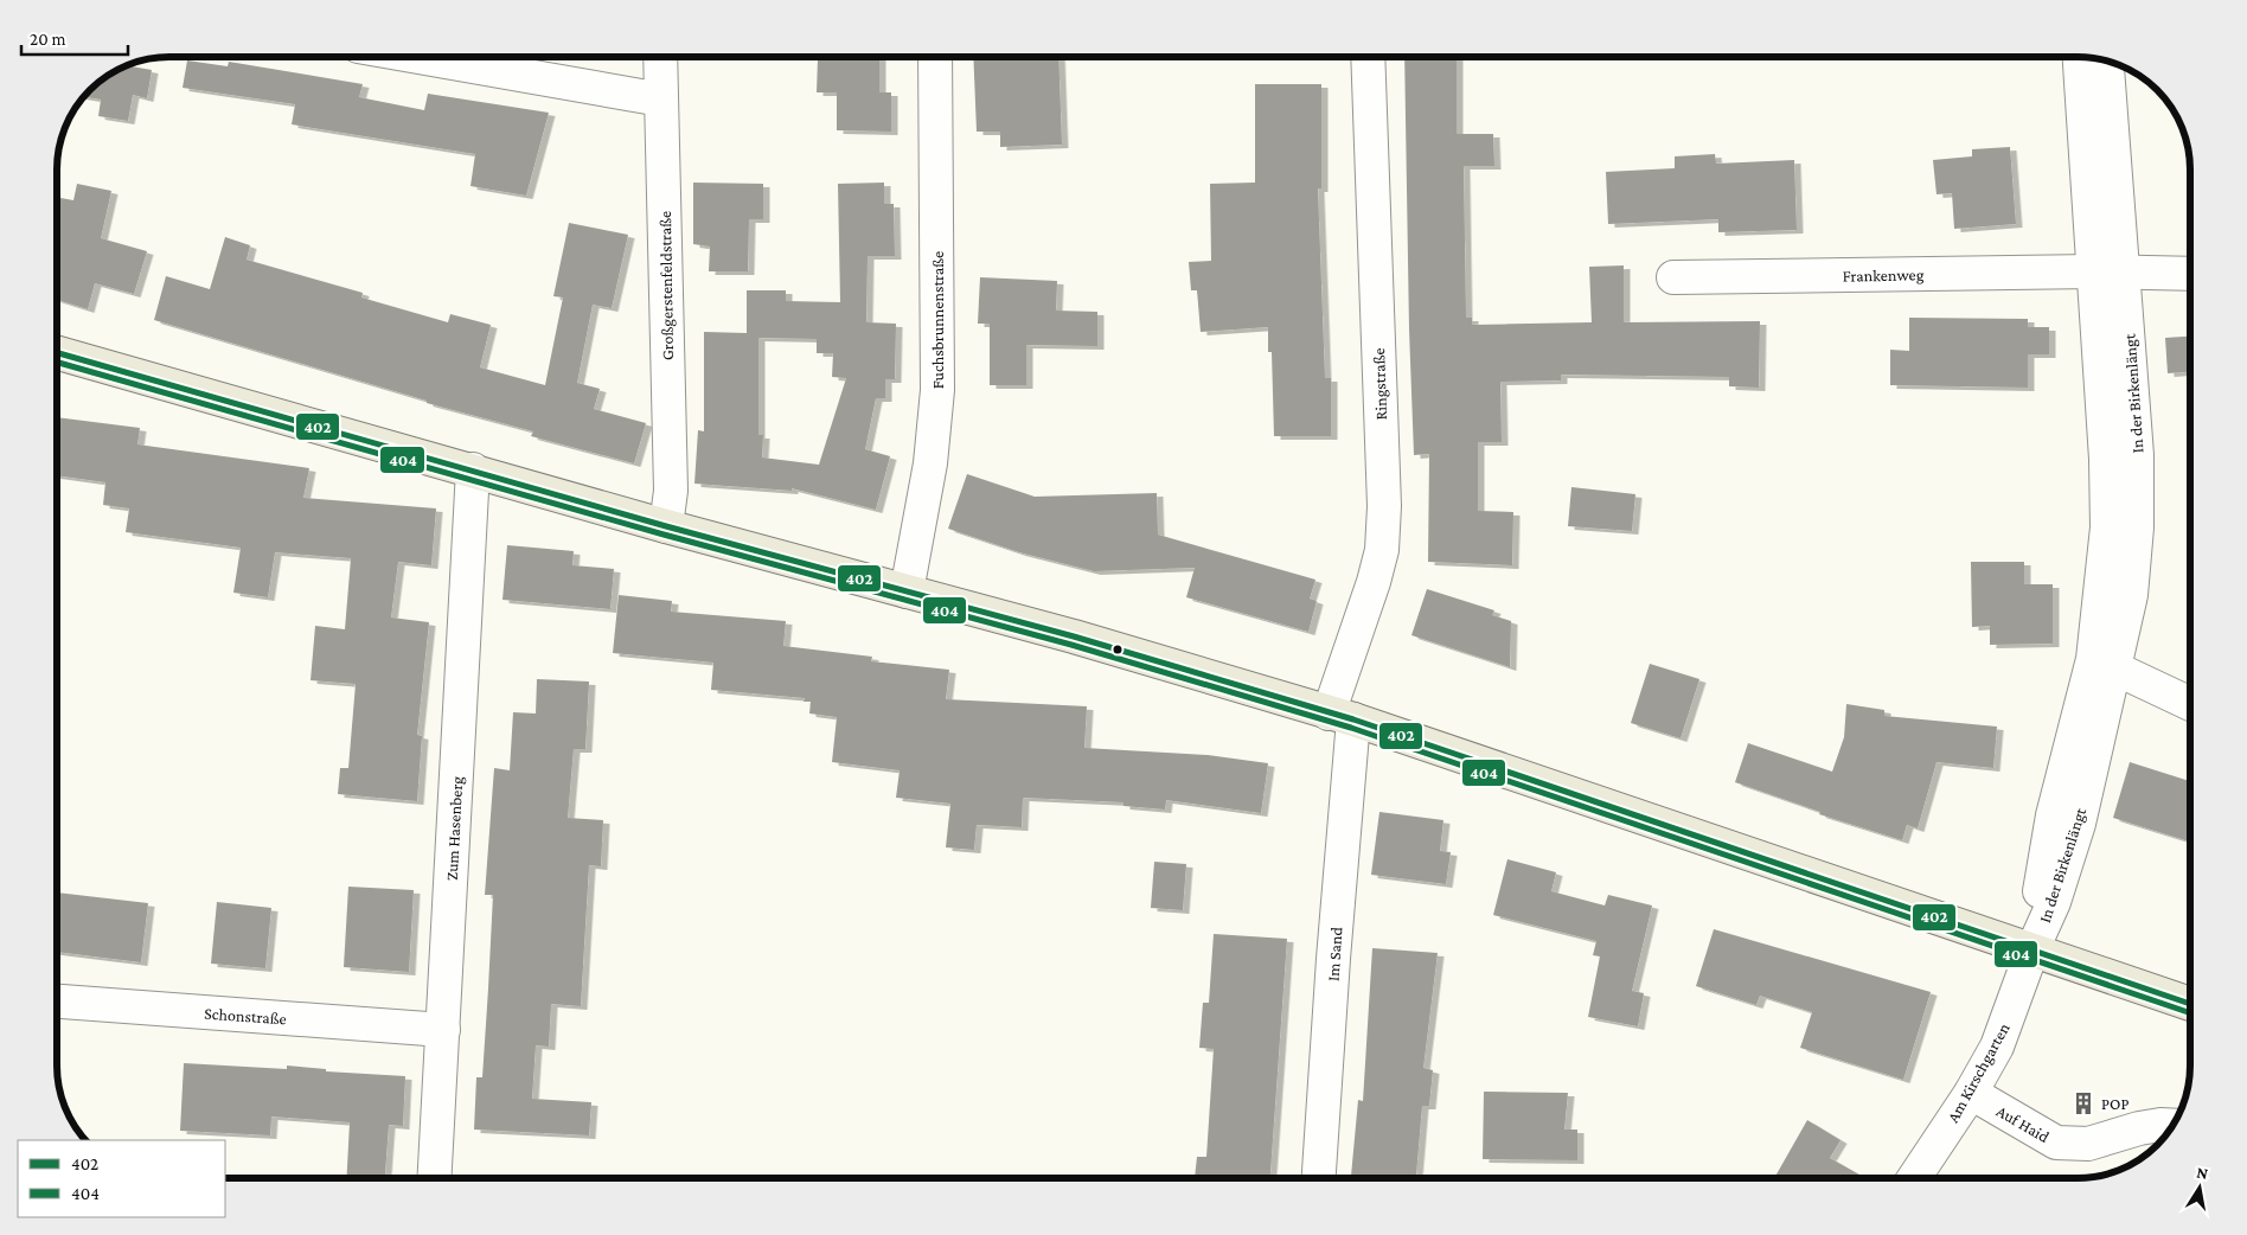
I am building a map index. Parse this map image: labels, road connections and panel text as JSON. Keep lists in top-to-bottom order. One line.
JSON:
{"streets":{"street":["Frankenweg","Großgerstenfeldstraße","Fuchsbrunnenstraße","Ringstraße","In der Birkenlängt","Zum Hasenberg","Im Sand","Schonstraße","Am Kirschgarten","Auf Haid"]},"crossings":[["Frankenweg","In der Birkenlängt"],["Ringstraße","Im Sand"],["In der Birkenlängt","Am Kirschgarten"],["Zum Hasenberg","Schonstraße"],["Am Kirschgarten","Auf Haid"]],"places":{"building":["POP"]},"lines":["transit line 402","transit line 404"],"legend":["402","404"],"scale_bar":"20 m","north":"top"}
